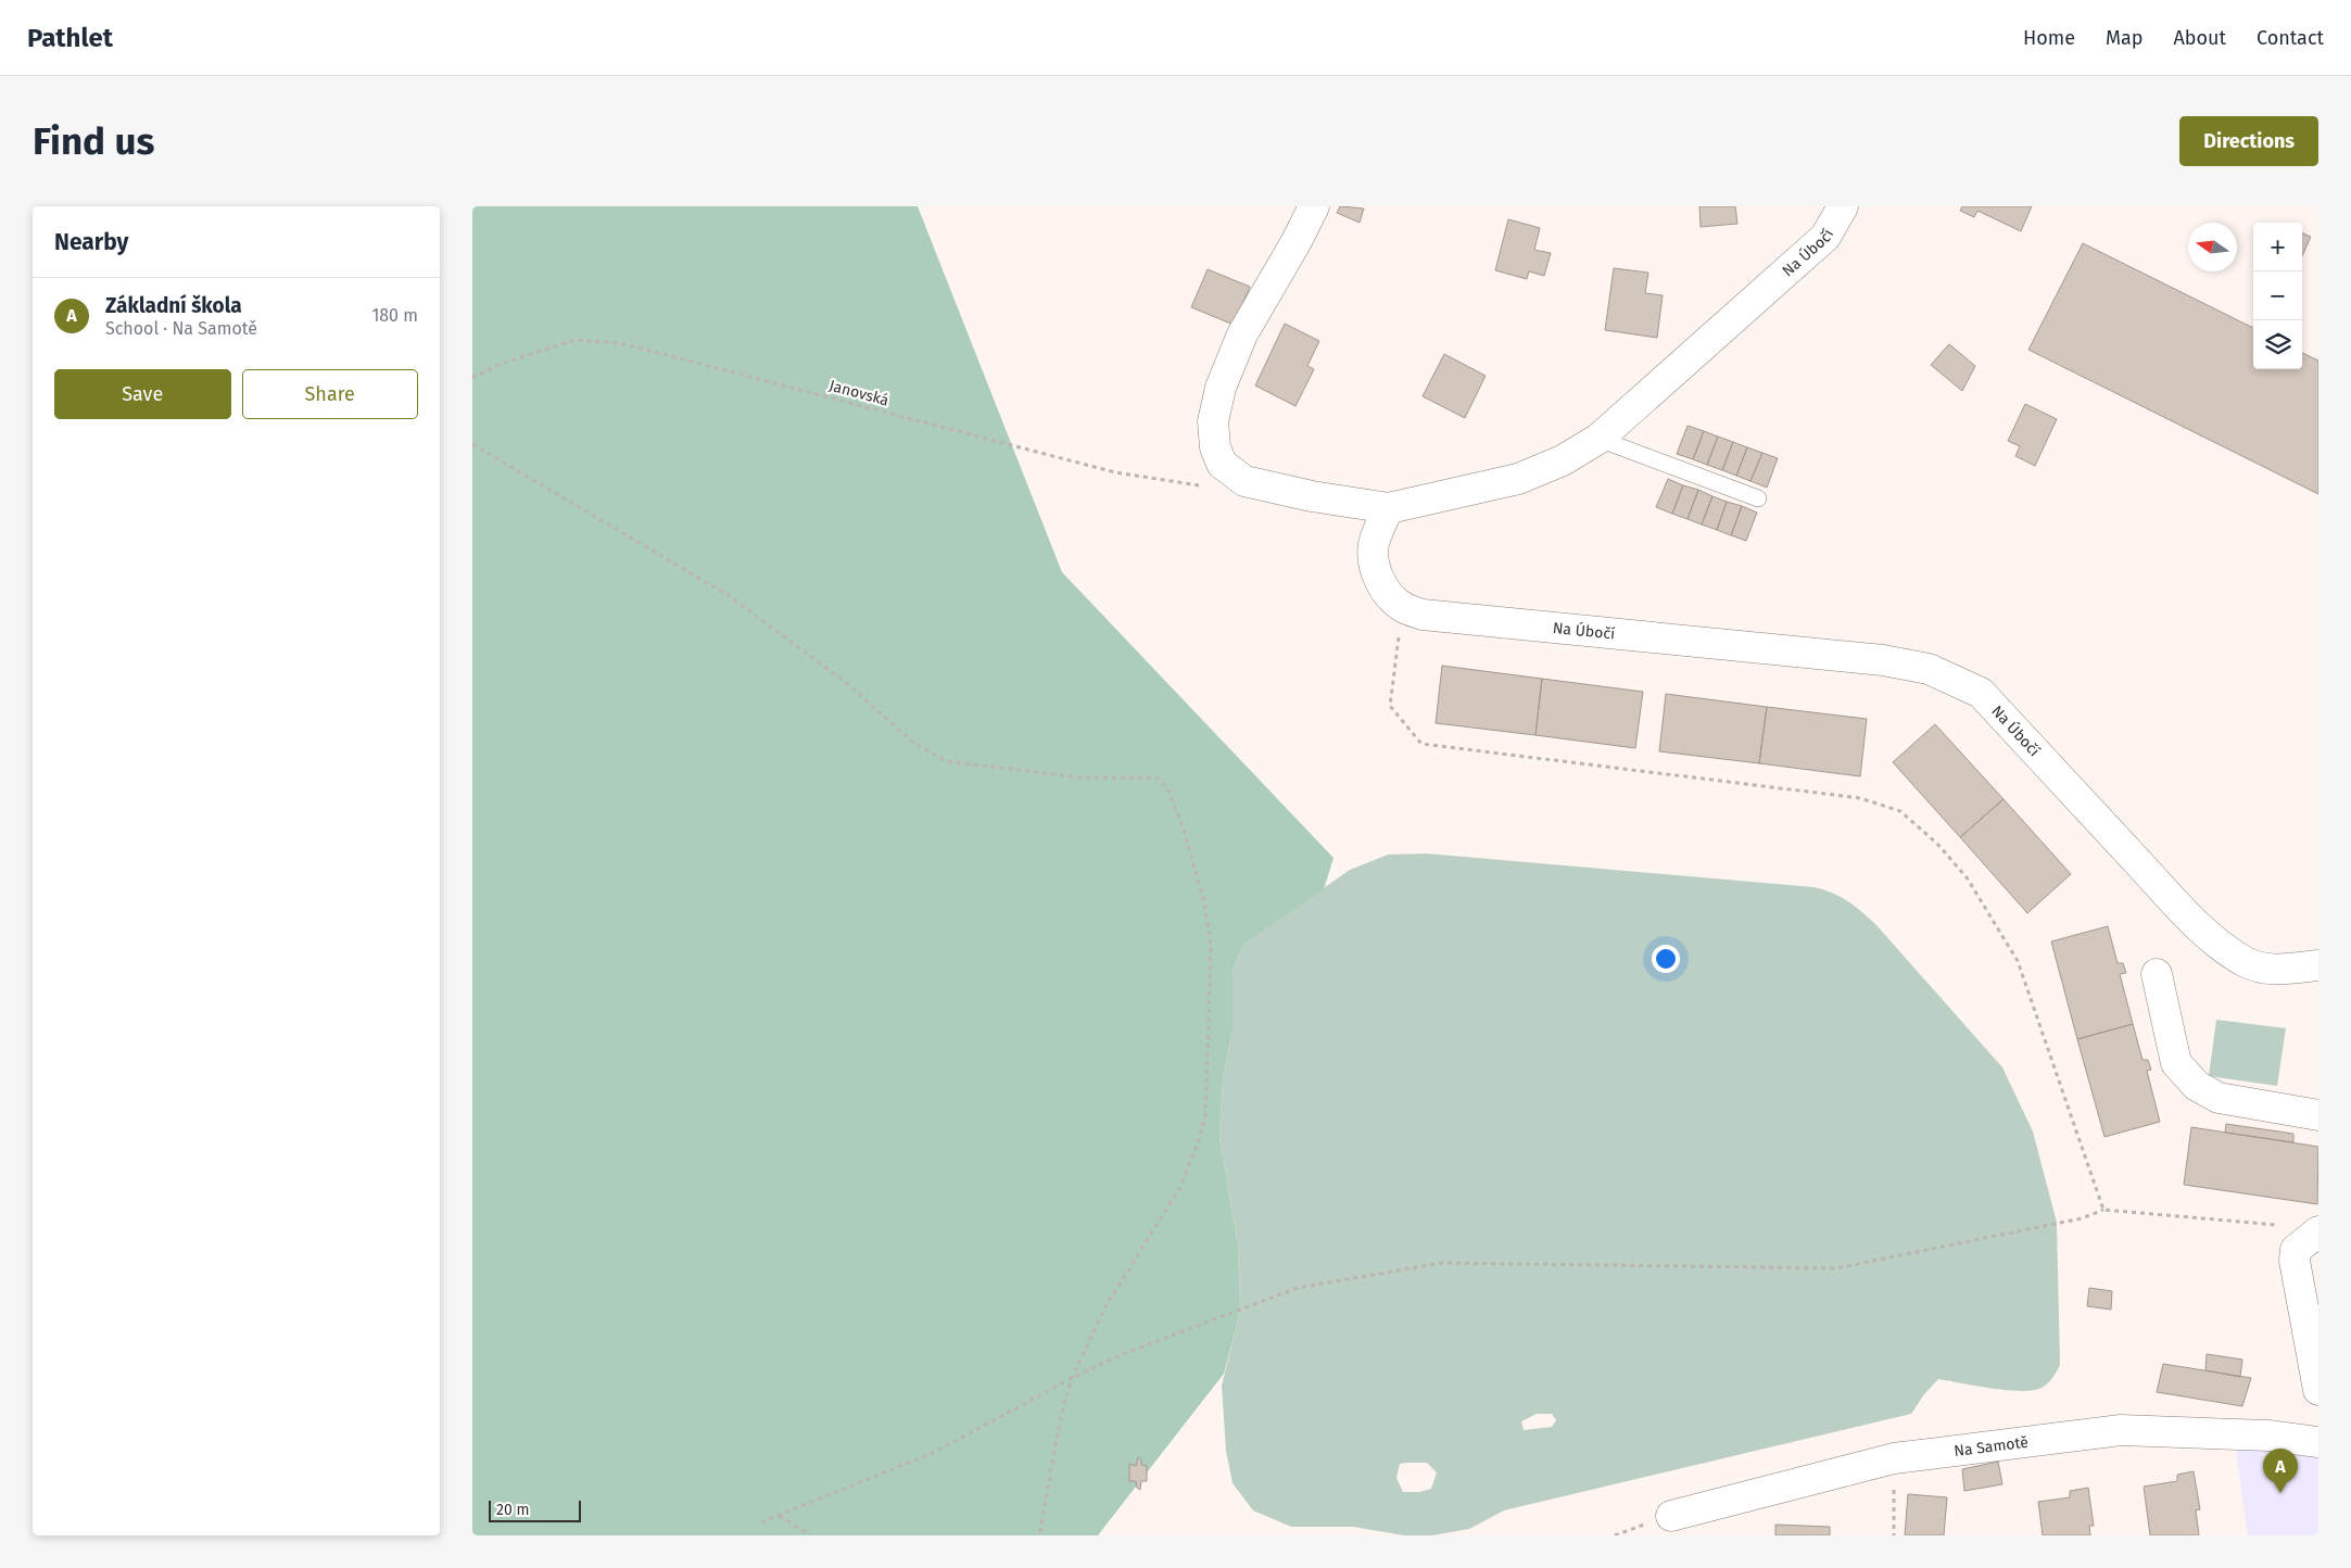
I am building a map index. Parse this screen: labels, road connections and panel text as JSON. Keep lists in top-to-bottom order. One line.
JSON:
{"streets":{"street":["Na Úbočí","Na Samotě"],"path":["Janovská"]},"scale_bar":"20 m","north":"left","page":{"header":"Pathlet","nav":["Home","Map","About","Contact"],"buttons":["Directions",["Save","Share"]],"title":"Find us","heading":"Nearby","map_buttons":["+","−"],"list":[{"mark":"A","name":"Základní škola","note":"School · Na Samotě","value":"180 m"}],"pins":"A","scale":"20 m"}}
